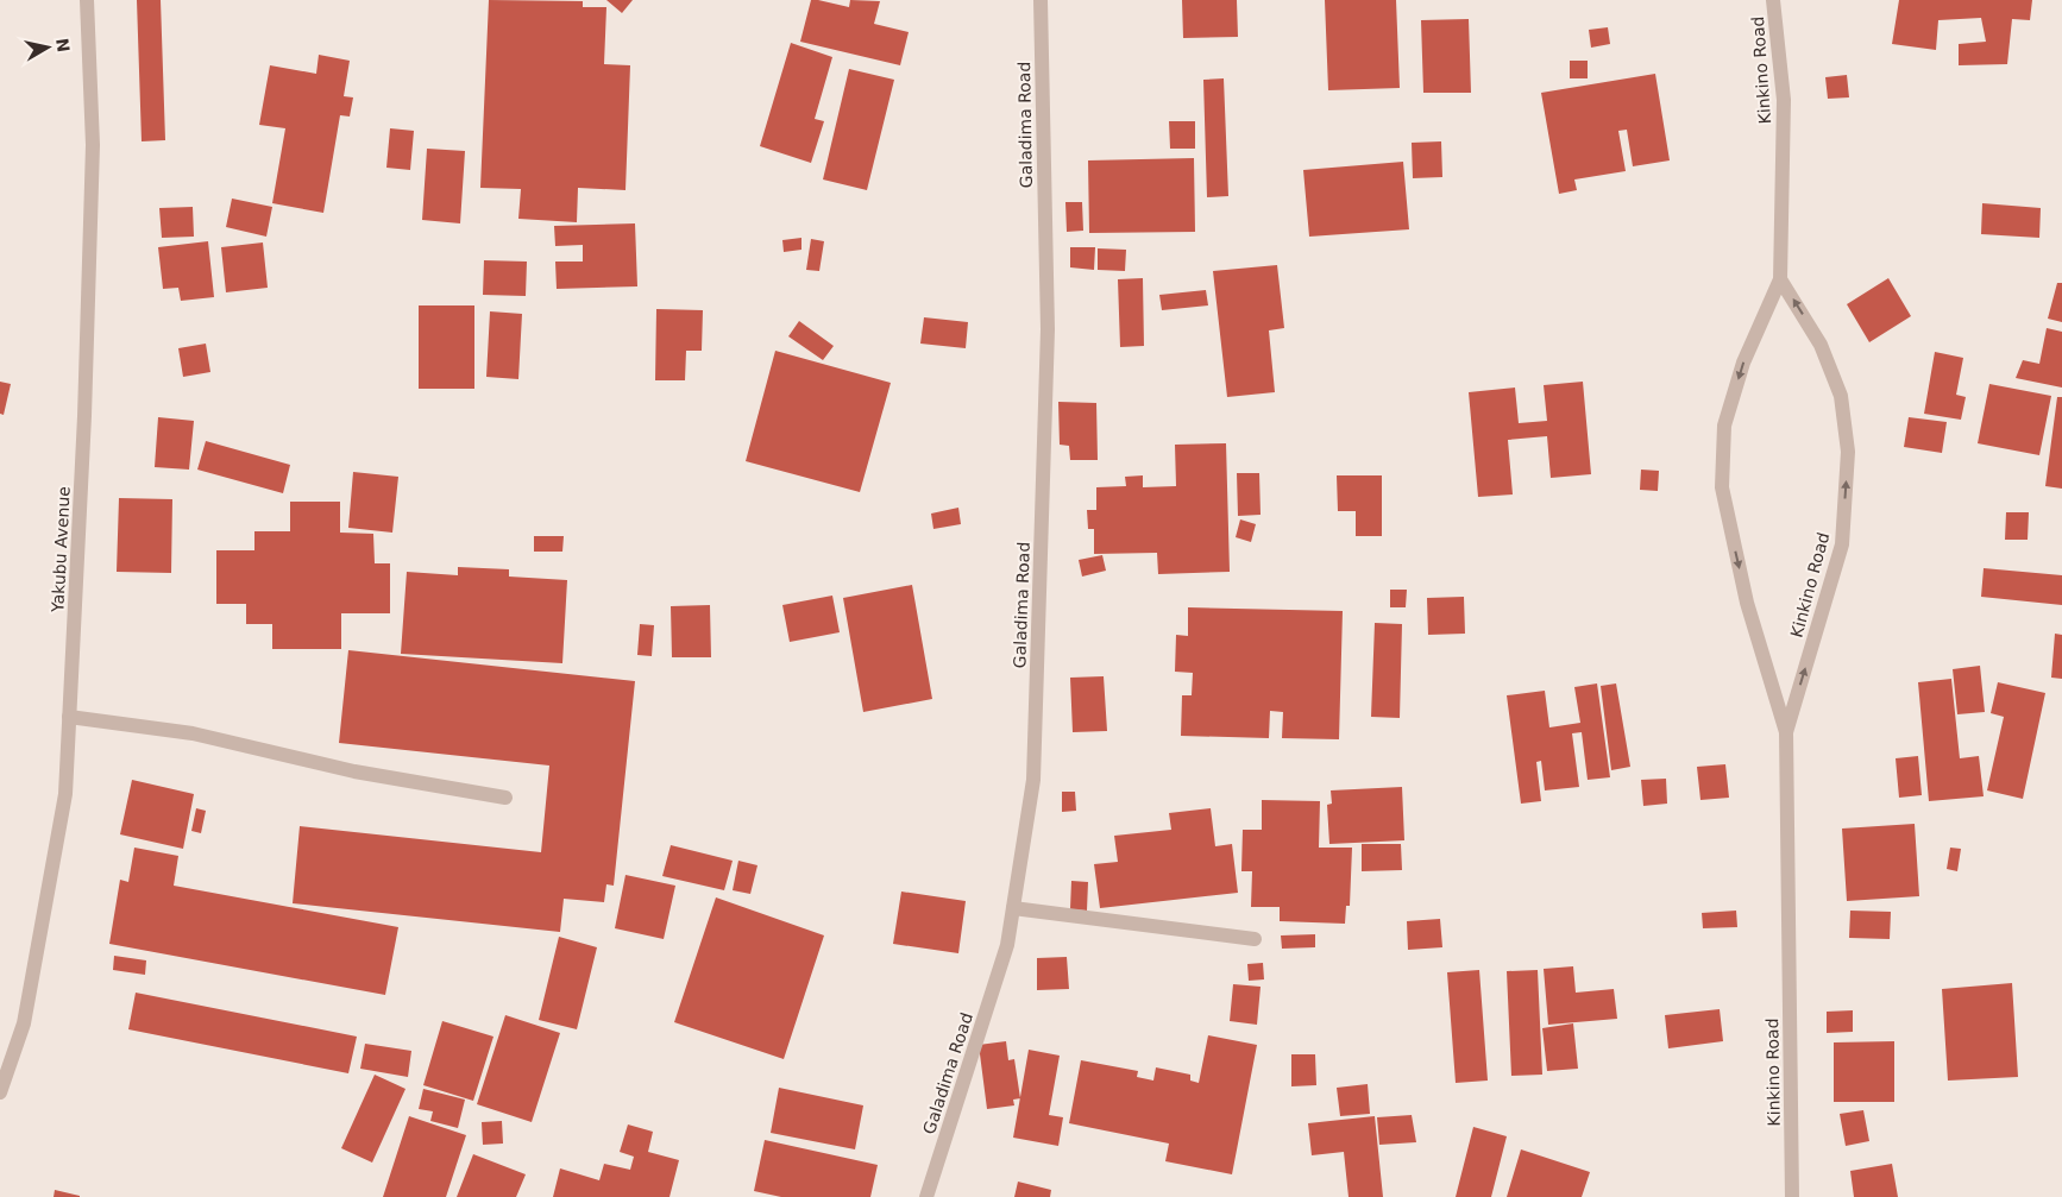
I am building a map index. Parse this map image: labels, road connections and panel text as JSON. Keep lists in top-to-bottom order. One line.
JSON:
{"streets":{"street":["Kinkino Road","Galadima Road","Yakubu Avenue"]},"north":"right"}
